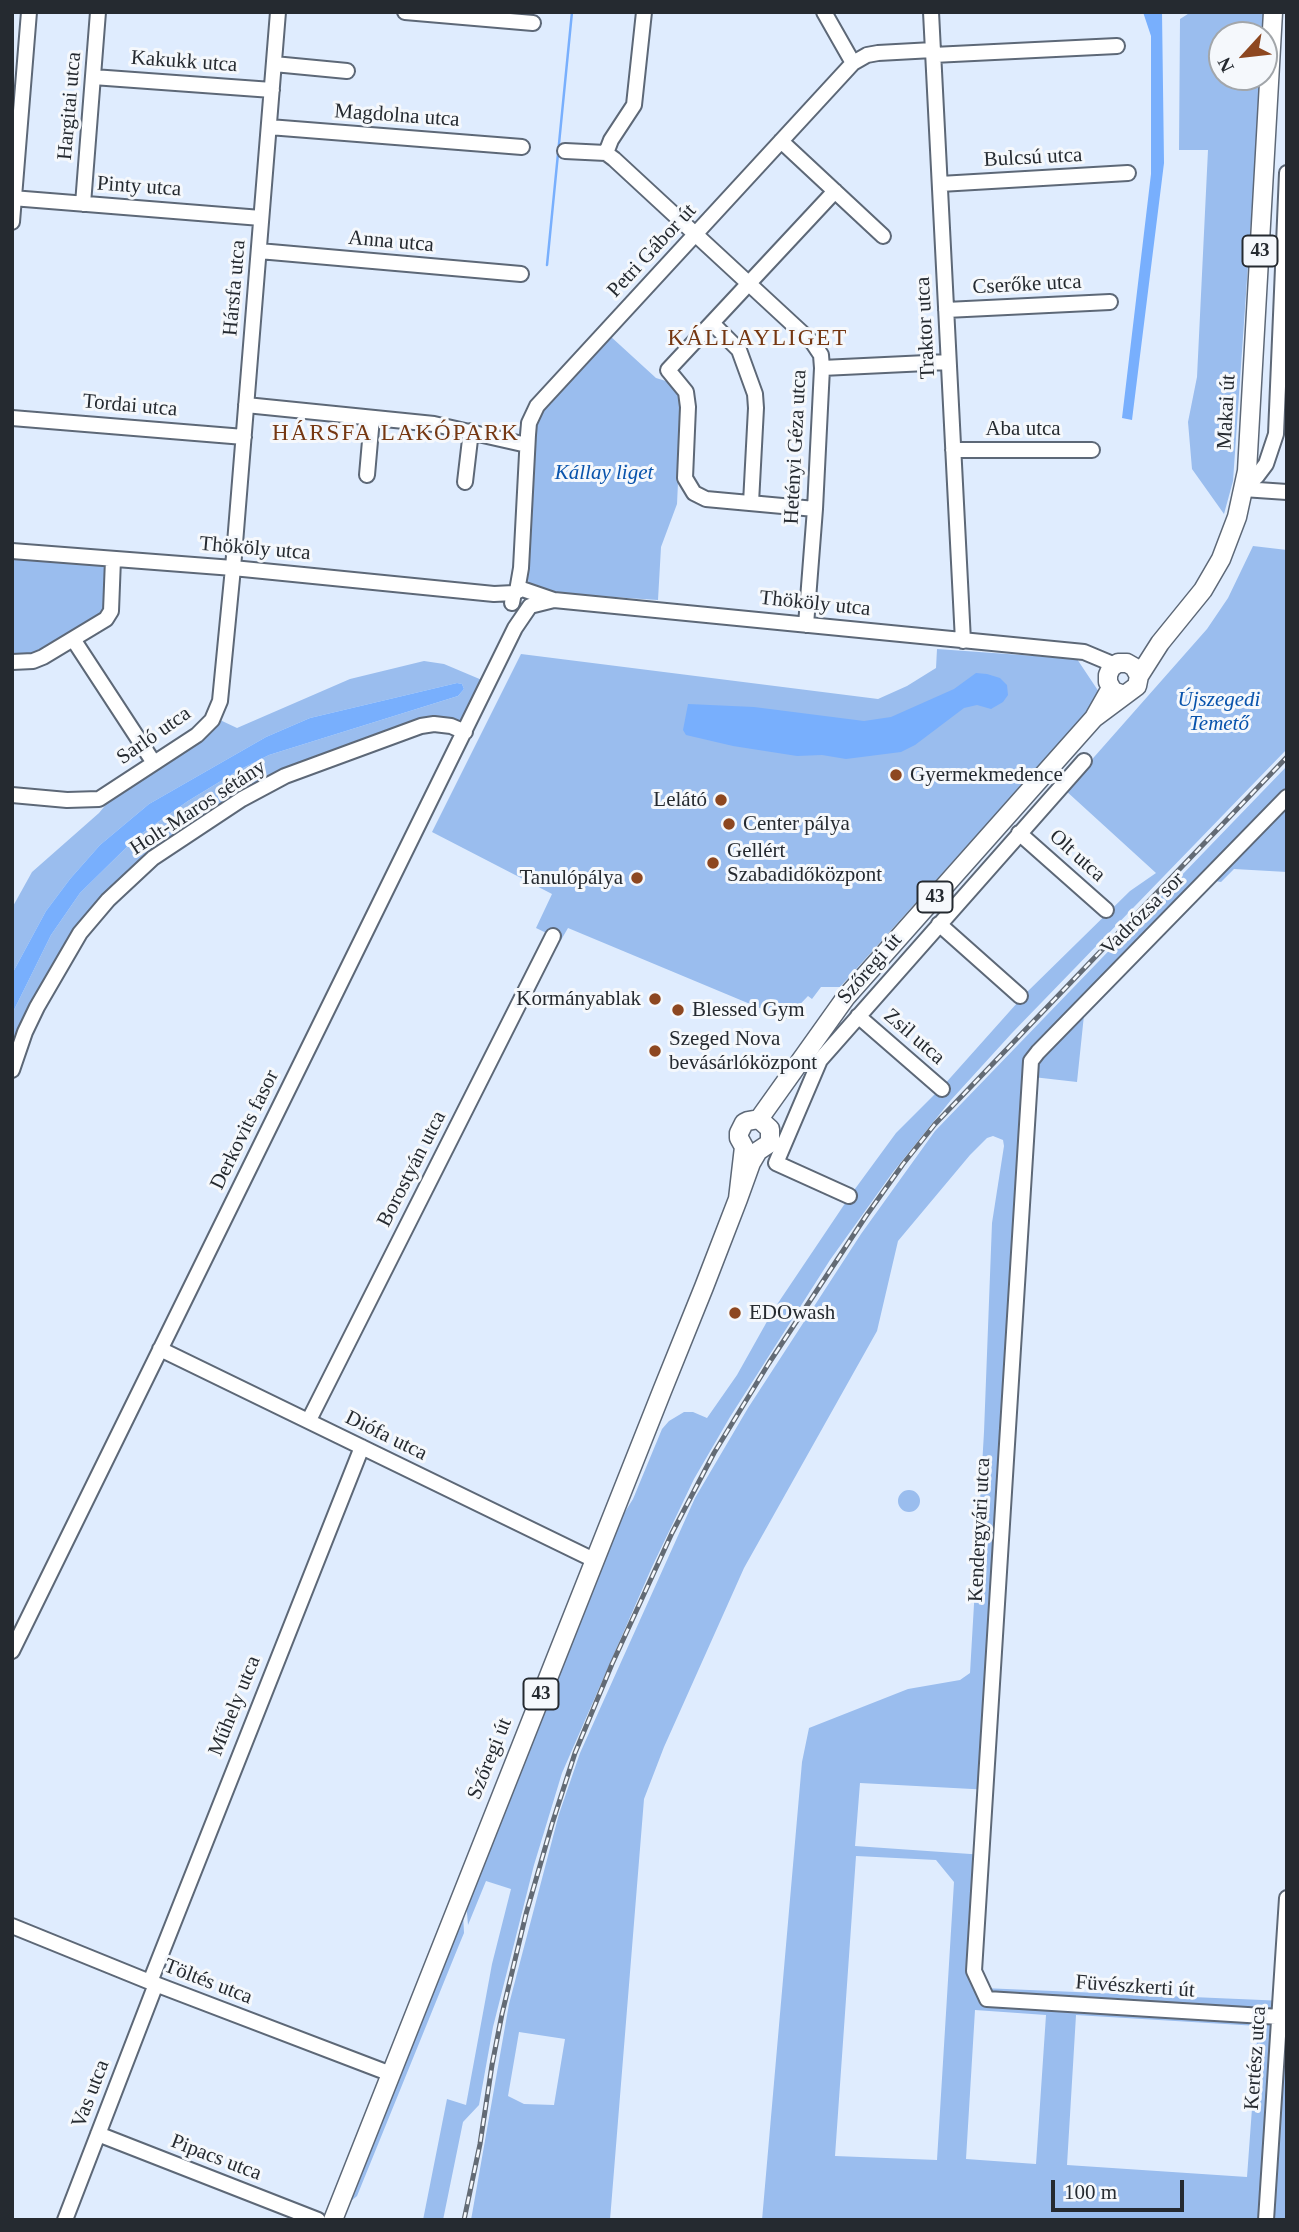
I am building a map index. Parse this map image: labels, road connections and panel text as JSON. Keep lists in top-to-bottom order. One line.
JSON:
{"streets":{"main road":["43","Makai út","Szőregi út"],"street":["Kakukk utca","Hargitai utca","Magdolna utca","Bulcsú utca","Pinty utca","Anna utca","Petri Gábor út","Cserőke utca","Hársfa utca","Traktor utca","Tordai utca","Aba utca","Hetényi Géza utca","Thököly utca","Sarló utca","Holt-Maros sétány","Olt utca","Vadrózsa sor","Zsil utca","Derkovits fasor","Borostyán utca","Diófa utca","Kendergyári utca","Műhely utca","Töltés utca","Füvészkerti út","Kertész utca","Vas utca","Pipacs utca"]},"crossings":[["Kakukk utca","Hargitai utca"],["Kakukk utca","Hársfa utca"],["Hargitai utca","Pinty utca"],["Magdolna utca","Hársfa utca"],["Bulcsú utca","Traktor utca"],["Pinty utca","Hársfa utca"],["Anna utca","Hársfa utca"],["Petri Gábor út","Traktor utca"],["Petri Gábor út","Hetényi Géza utca"],["Petri Gábor út","Thököly utca"],["Petri Gábor út","Derkovits fasor"],["Cserőke utca","Traktor utca"],["Hársfa utca","Tordai utca"],["Hársfa utca","Thököly utca"],["Hársfa utca","Sarló utca"],["Traktor utca","Aba utca"],["Traktor utca","Thököly utca"],["Makai út","Szőregi út"],["Hetényi Géza utca","Thököly utca"],["Thököly utca","Sarló utca"],["Thököly utca","Szőregi út"],["Holt-Maros sétány","Derkovits fasor"],["Olt utca","Szőregi út"],["Vadrózsa sor","Kendergyári utca"],["Szőregi út","Zsil utca"],["Szőregi út","Diófa utca"],["Szőregi út","Töltés utca"],["Derkovits fasor","Diófa utca"],["Borostyán utca","Diófa utca"],["Diófa utca","Műhely utca"],["Kendergyári utca","Füvészkerti út"],["Műhely utca","Töltés utca"],["Műhely utca","Vas utca"],["Töltés utca","Vas utca"],["Füvészkerti út","Kertész utca"],["Vas utca","Pipacs utca"]],"districts":["KÁLLAYLIGET","HÁRSFA LAKÓPARK"],"parks":["Kállay liget","Újszegedi Temető"],"places":["Gyermekmedence","Lelátó","Center pálya","Gellért Szabadidőközpont","Tanulópálya","Kormányablak","Blessed Gym","Szeged Nova bevásárlóközpont","EDOwash"],"scale_bar":"100 m","north":"bottom left"}
